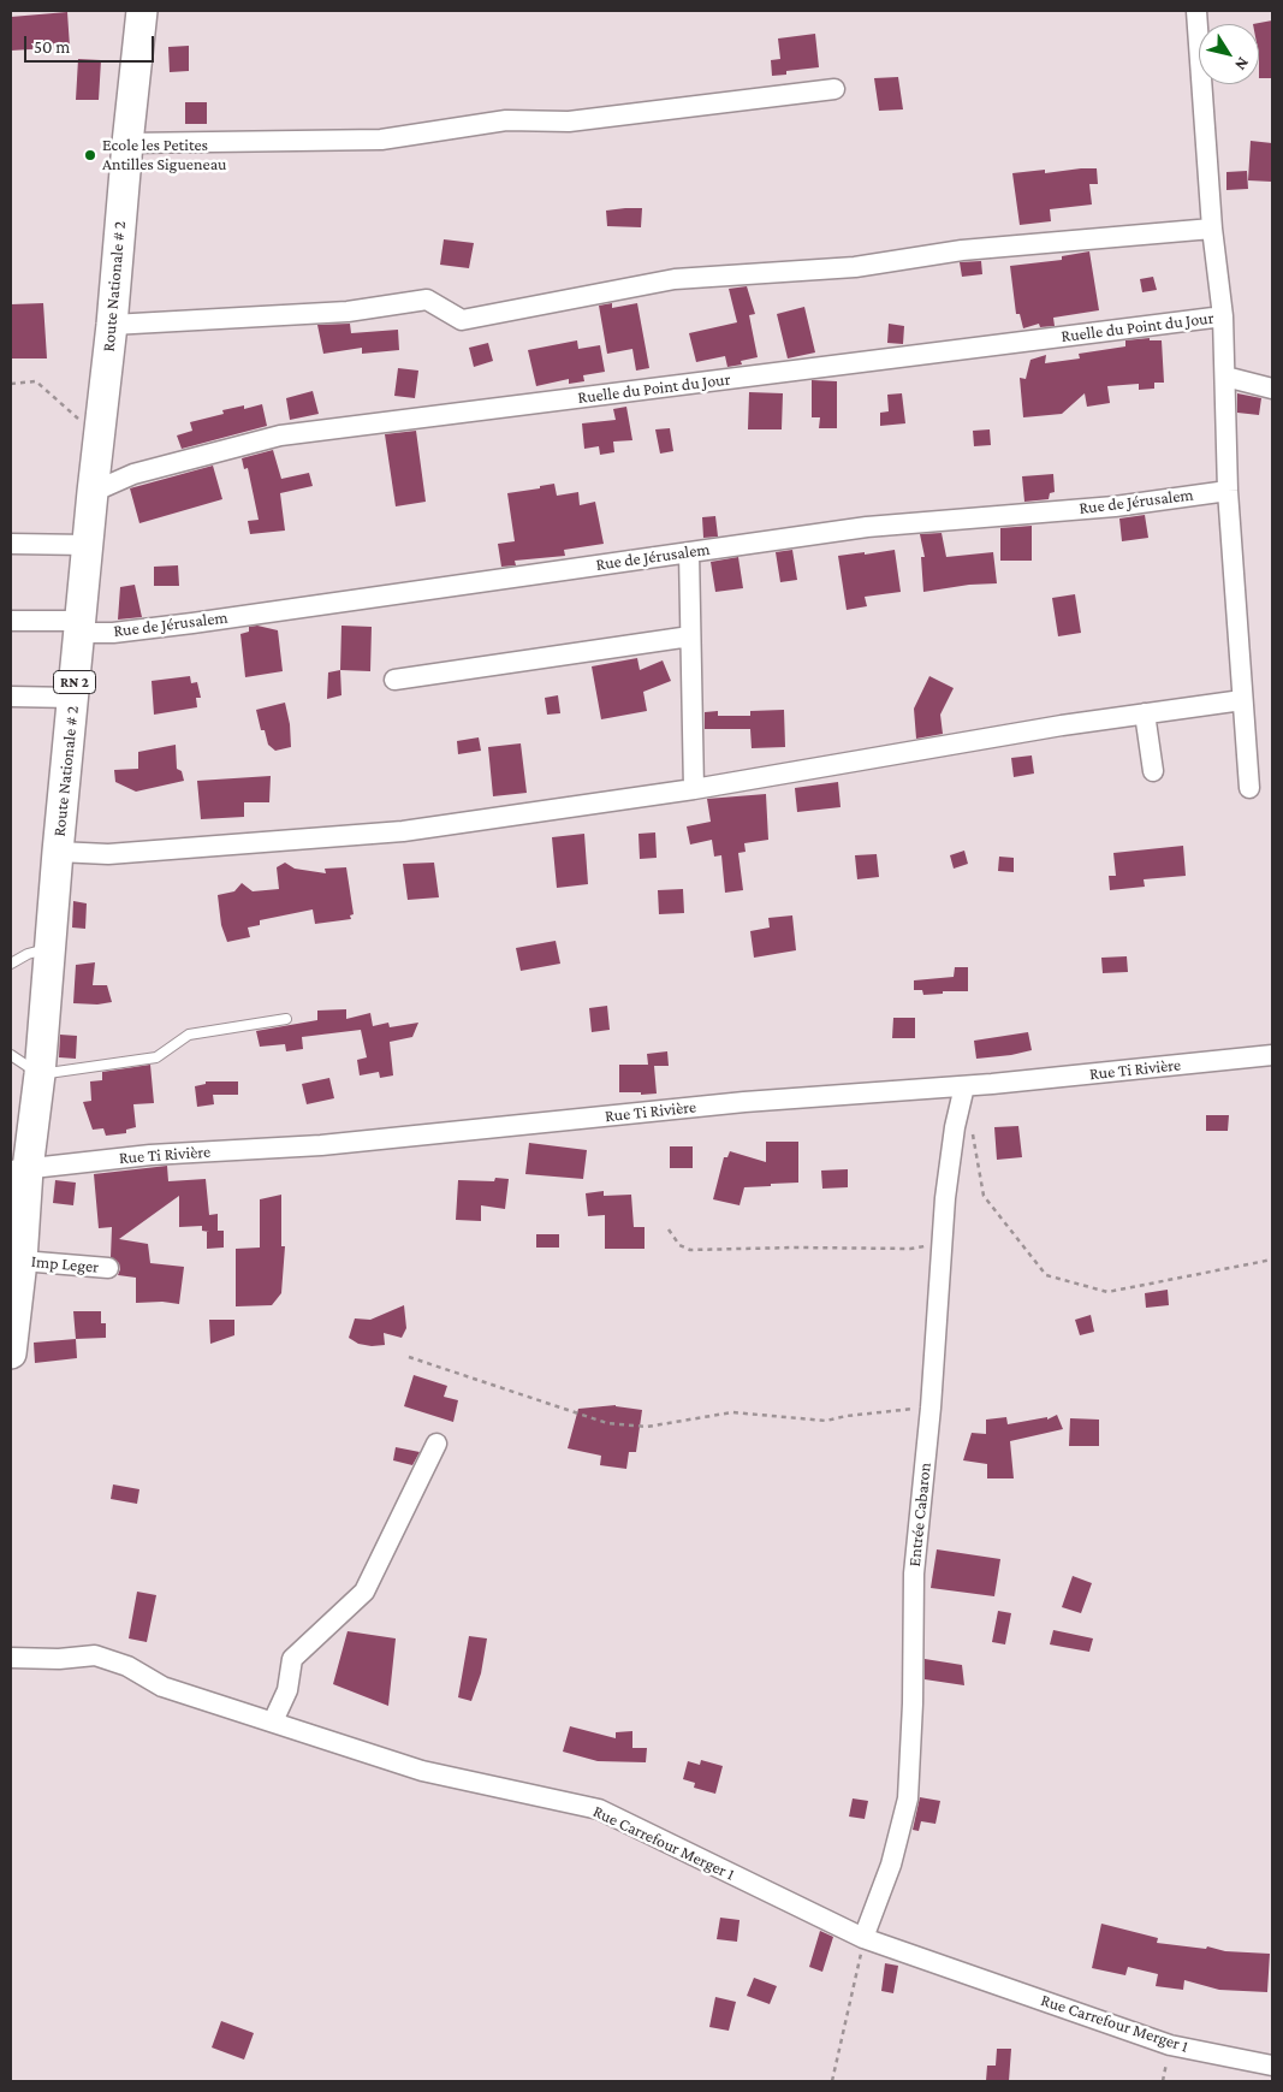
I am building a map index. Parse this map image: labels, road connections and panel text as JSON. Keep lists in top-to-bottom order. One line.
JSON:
{"streets":{"main road":["Route Nationale # 2","RN 2"],"street":["Ruelle du Point du Jour","Rue de Jérusalem","Rue Ti Rivière","Imp Leger","Entrée Cabaron","Rue Carrefour Merger 1"]},"crossings":[["Route Nationale # 2","Ruelle du Point du Jour"],["Route Nationale # 2","Rue de Jérusalem"],["Route Nationale # 2","Rue Ti Rivière"],["Route Nationale # 2","Imp Leger"],["Rue Ti Rivière","Entrée Cabaron"],["Entrée Cabaron","Rue Carrefour Merger 1"]],"places":["Ecole les Petites Antilles Sigueneau"],"scale_bar":"50 m","north":"bottom right"}
